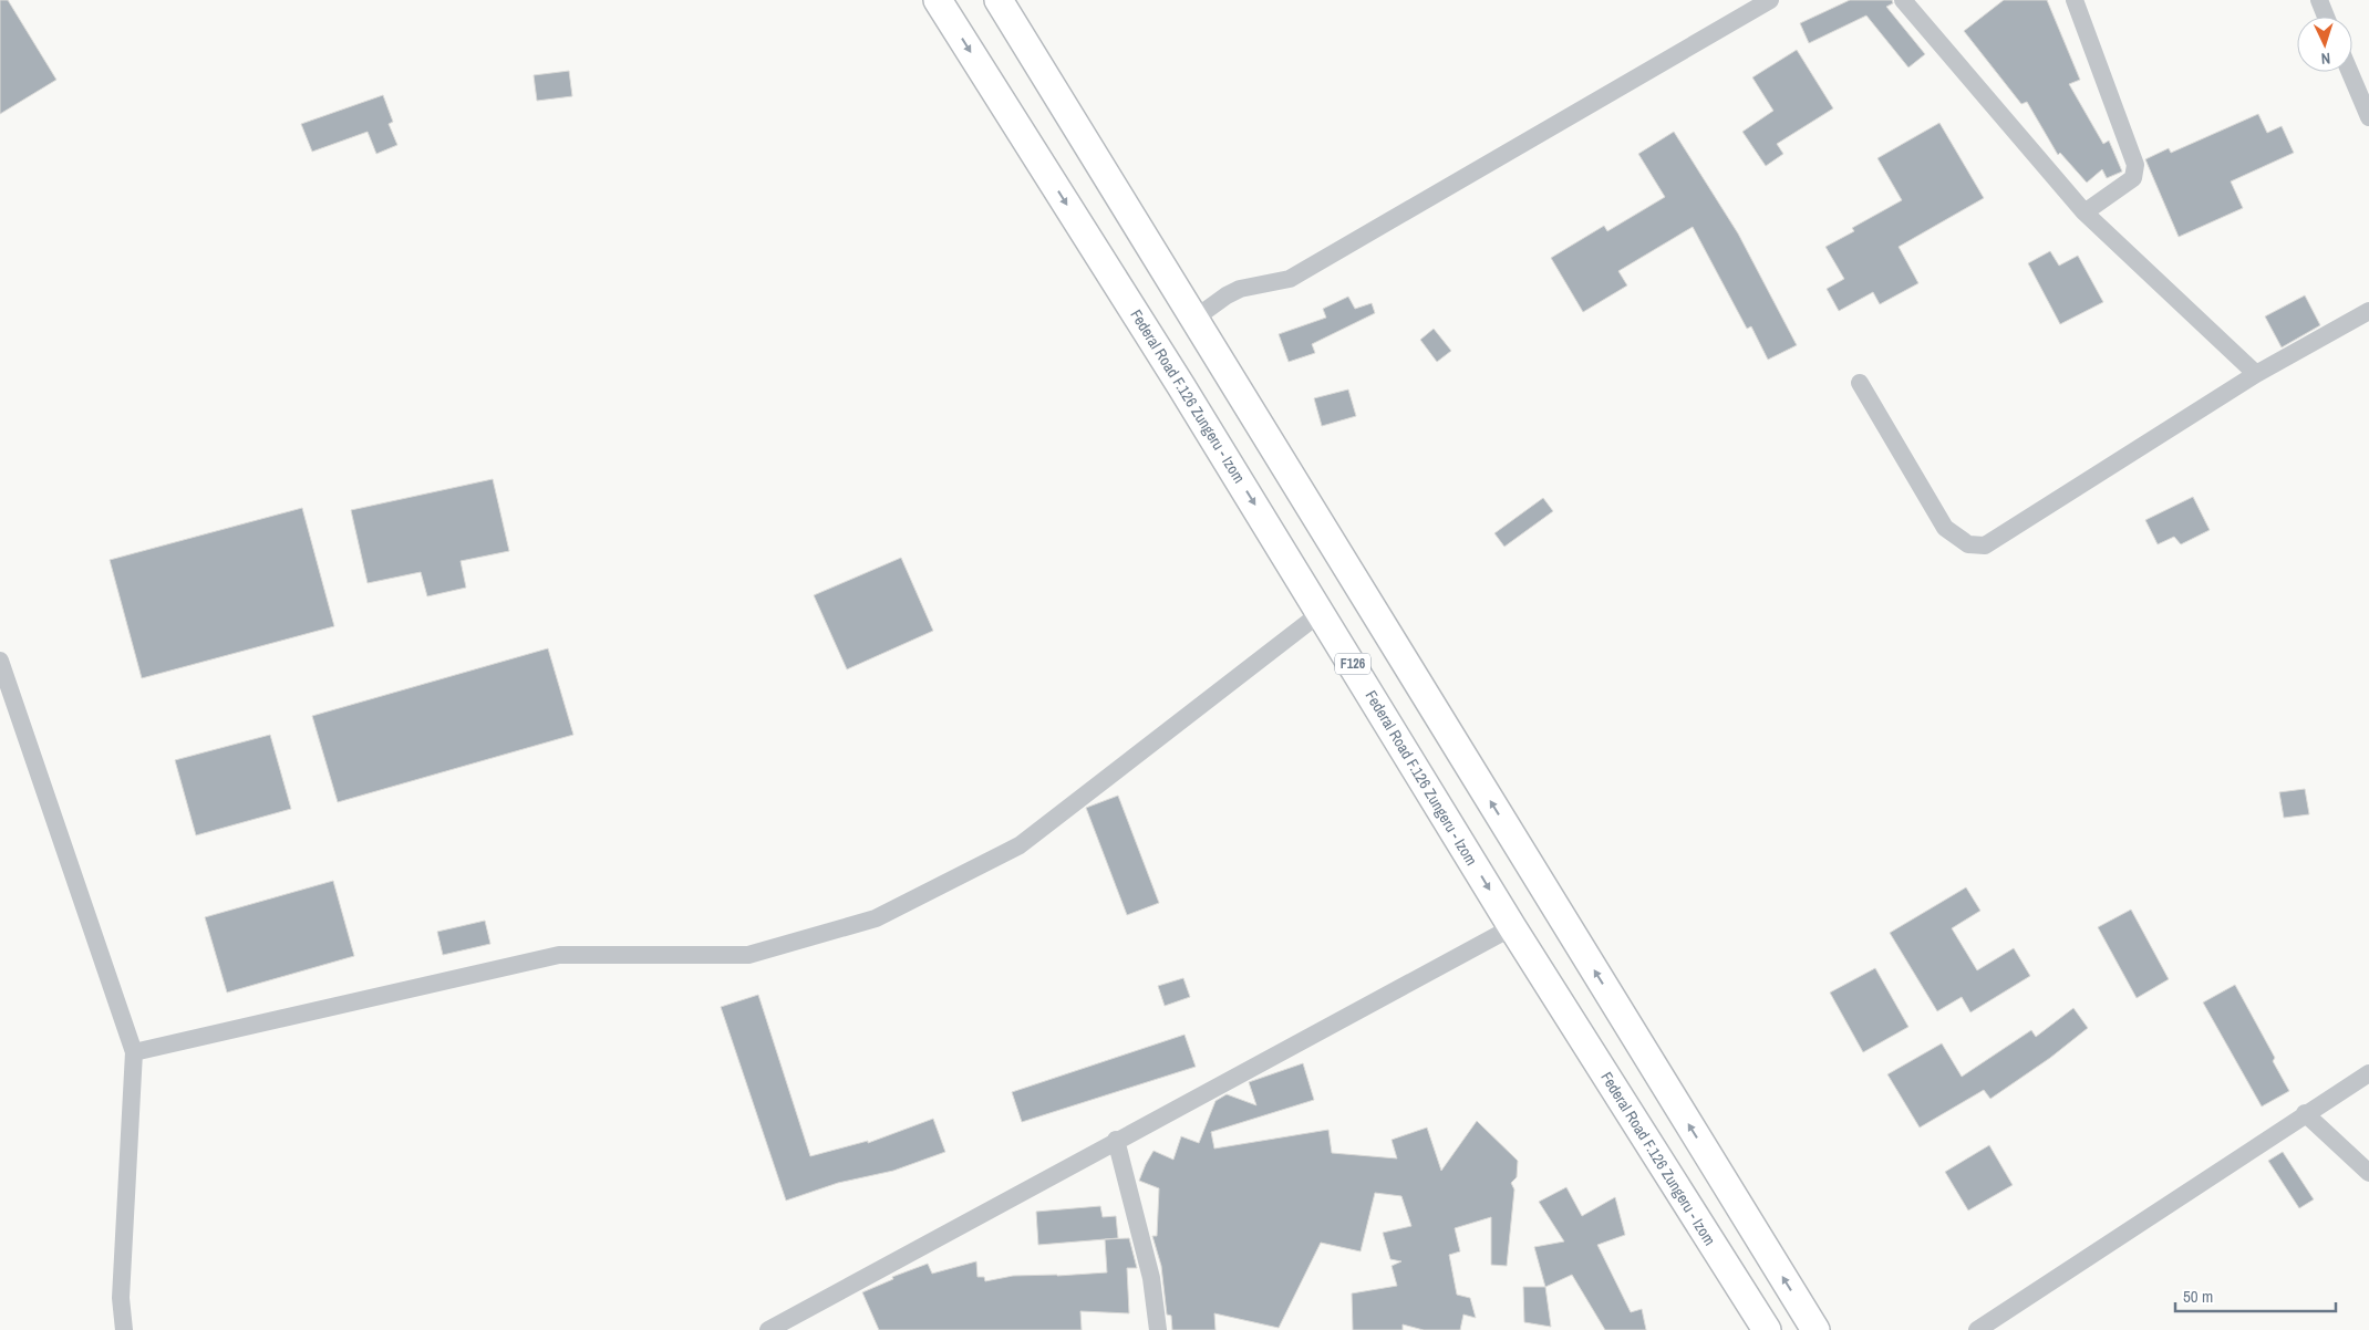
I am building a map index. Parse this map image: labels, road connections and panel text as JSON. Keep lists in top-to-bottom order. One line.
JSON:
{"streets":{"main road":["Federal Road F.126 Zungeru - Izom","F126"]},"scale_bar":"50 m","north":"bottom"}
